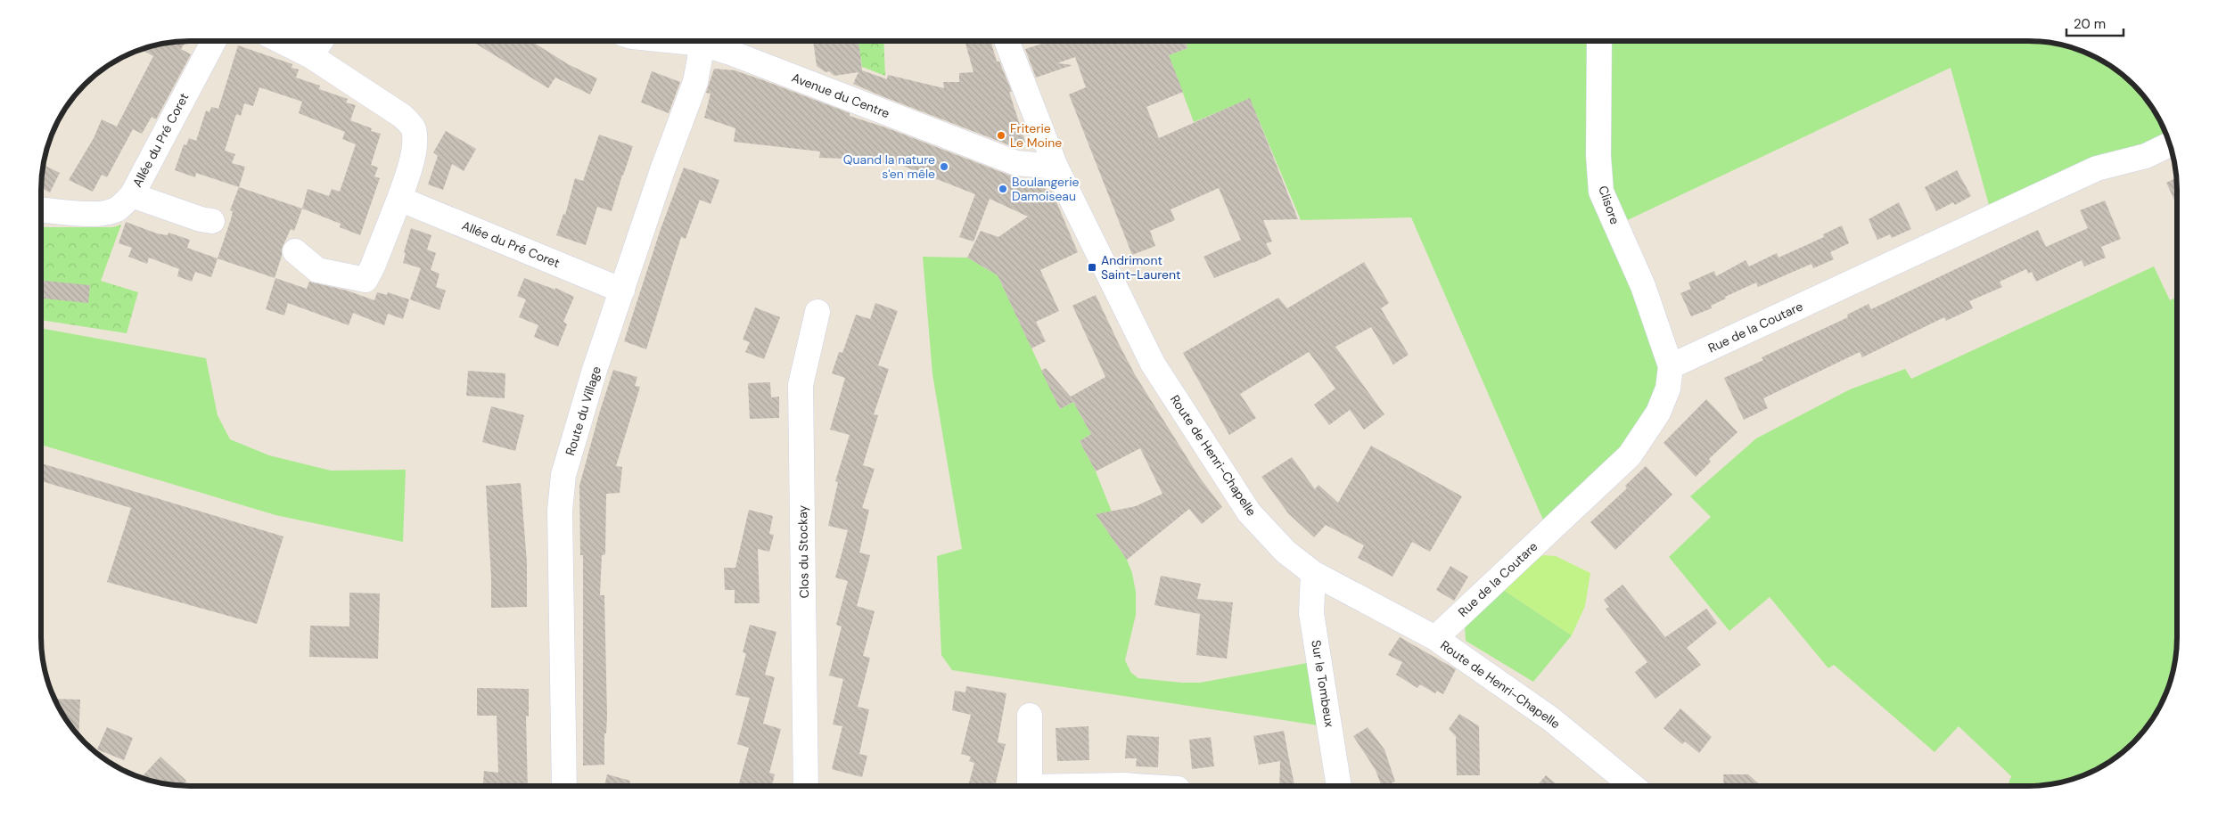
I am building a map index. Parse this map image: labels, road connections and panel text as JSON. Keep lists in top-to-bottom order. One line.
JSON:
{"streets":{"street":["Avenue du Centre","Allée du Pré Coret","Clisore","Rue de la Coutare","Route du Village","Route de Henri-Chapelle","Clos du Stockay","Sur le Tombeux"]},"crossings":[["Avenue du Centre","Route de Henri-Chapelle"],["Allée du Pré Coret","Route du Village"],["Clisore","Rue de la Coutare"],["Rue de la Coutare","Route de Henri-Chapelle"],["Route de Henri-Chapelle","Sur le Tombeux"]],"places":{"other":["Friterie Le Moine","Quand la nature s'en mêle","Boulangerie Damoiseau"],"transit":["Andrimont Saint-Laurent"]},"scale_bar":"20 m"}
